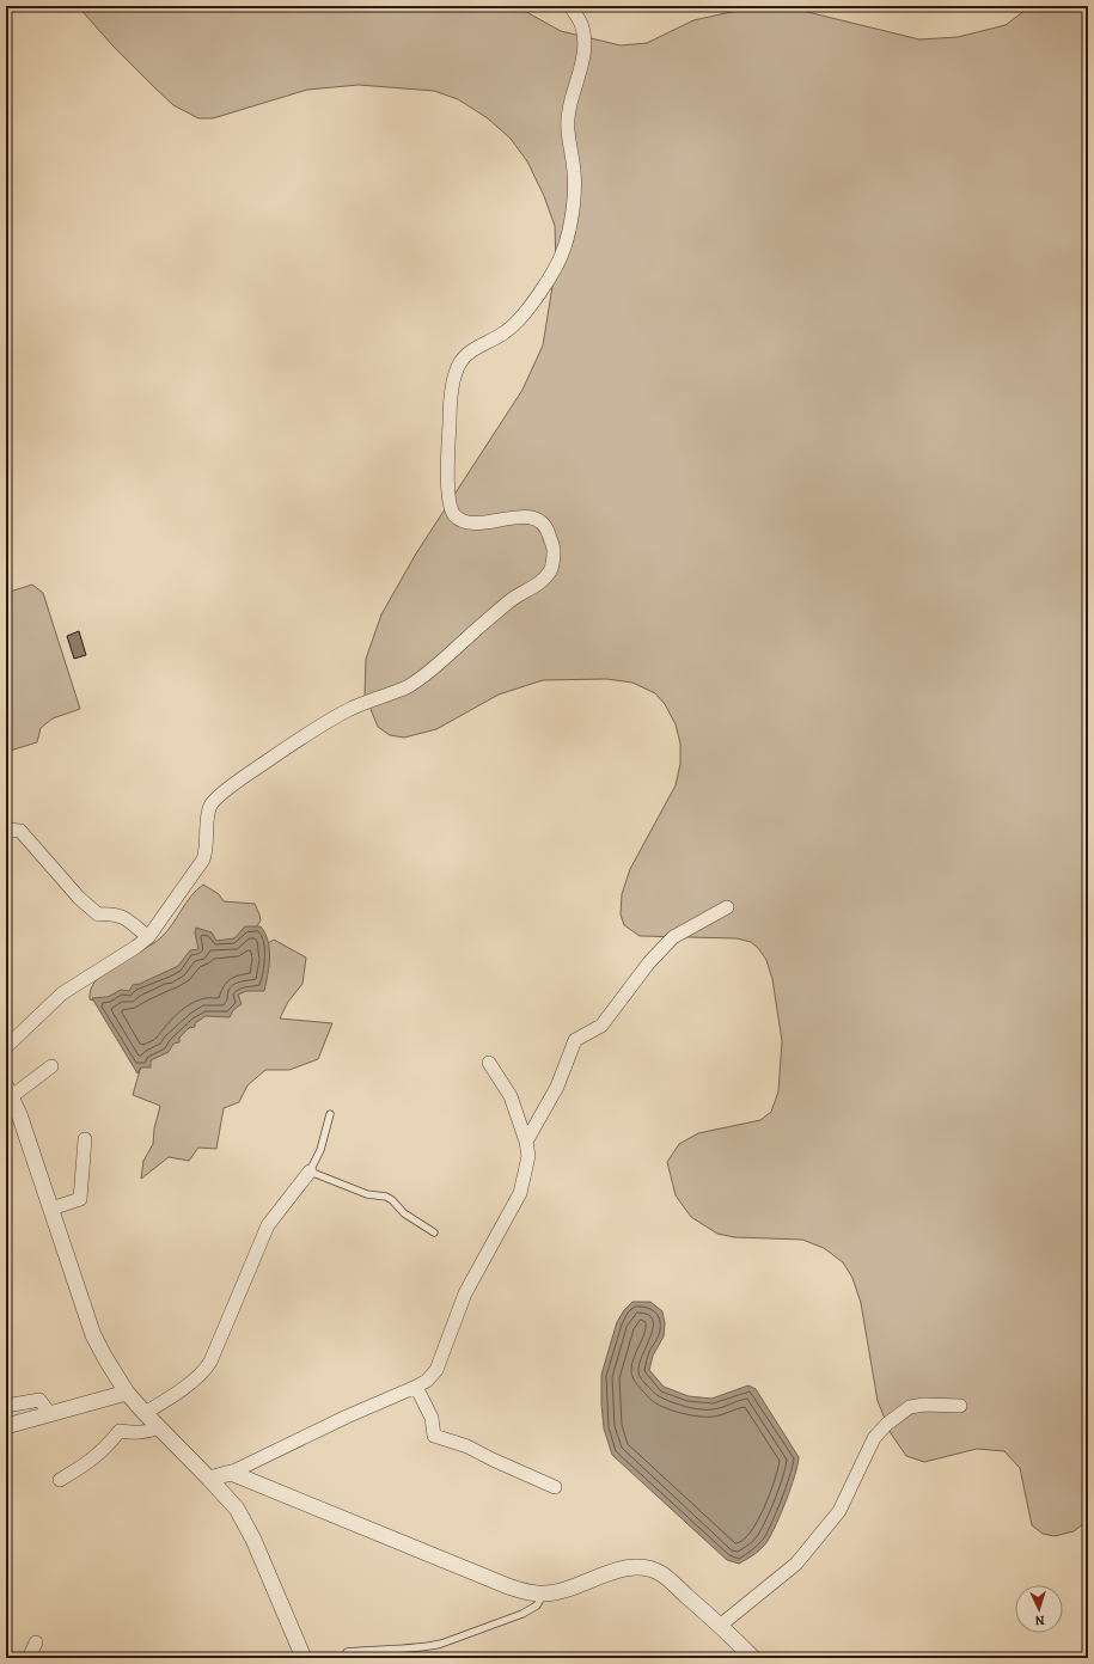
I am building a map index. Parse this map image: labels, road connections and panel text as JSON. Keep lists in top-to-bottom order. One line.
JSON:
{"north":"bottom"}
